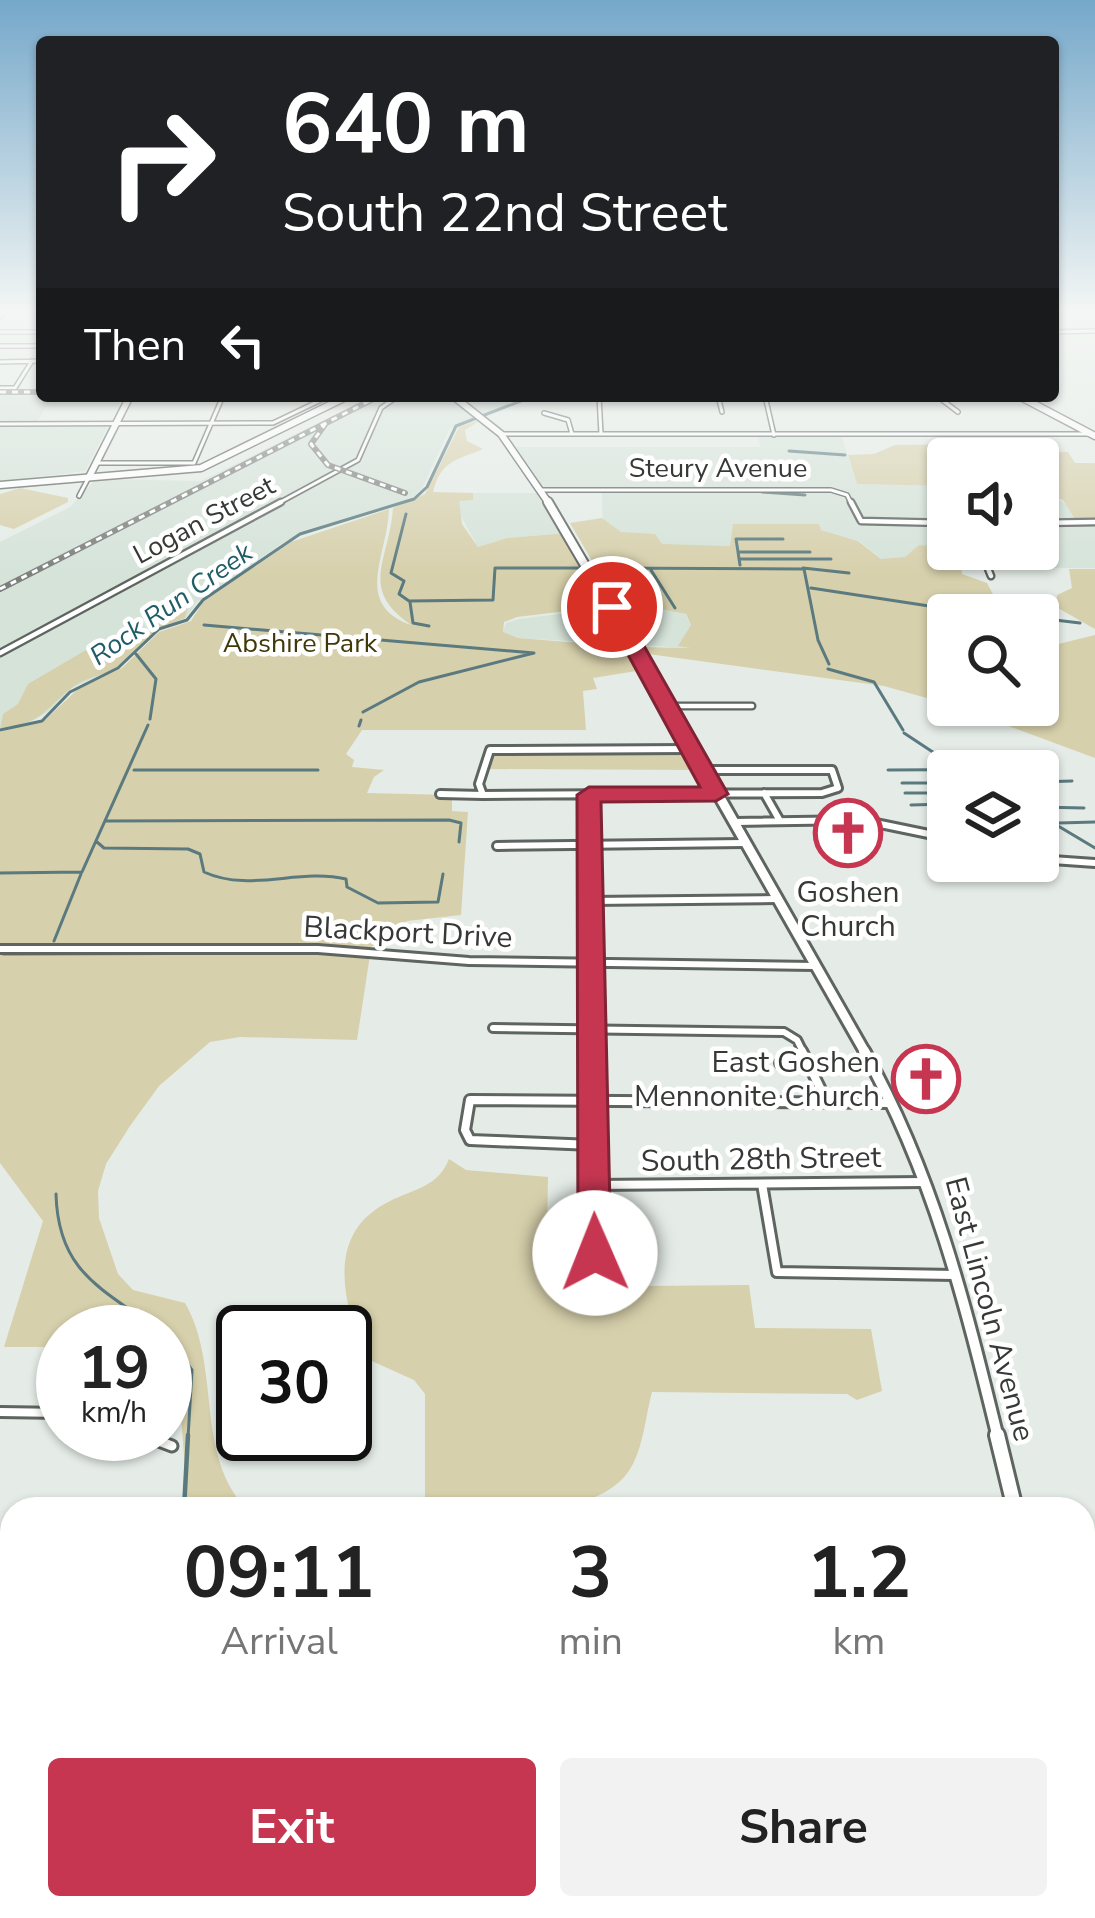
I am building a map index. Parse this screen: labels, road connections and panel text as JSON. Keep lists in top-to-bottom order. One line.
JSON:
{"streets":{"main road":["East Lincoln Avenue"],"street":["Steury Avenue","Logan Street","Blackport Drive","South 28th Street"]},"crossings":[["Steury Avenue","East Lincoln Avenue"],["Blackport Drive","East Lincoln Avenue"],["South 28th Street","East Lincoln Avenue"]],"water":["Rock Run Creek"],"parks":["Abshire Park"],"places":{"church":["Goshen Church","East Goshen Mennonite Church"]},"page":{"turn":["640 m","South 22nd Street"],"then":"Then","speed":"19 km/h","limit":"30","eta":["09:11","Arrival","3","min","1.2","km"],"buttons":["Exit","Share"]}}
